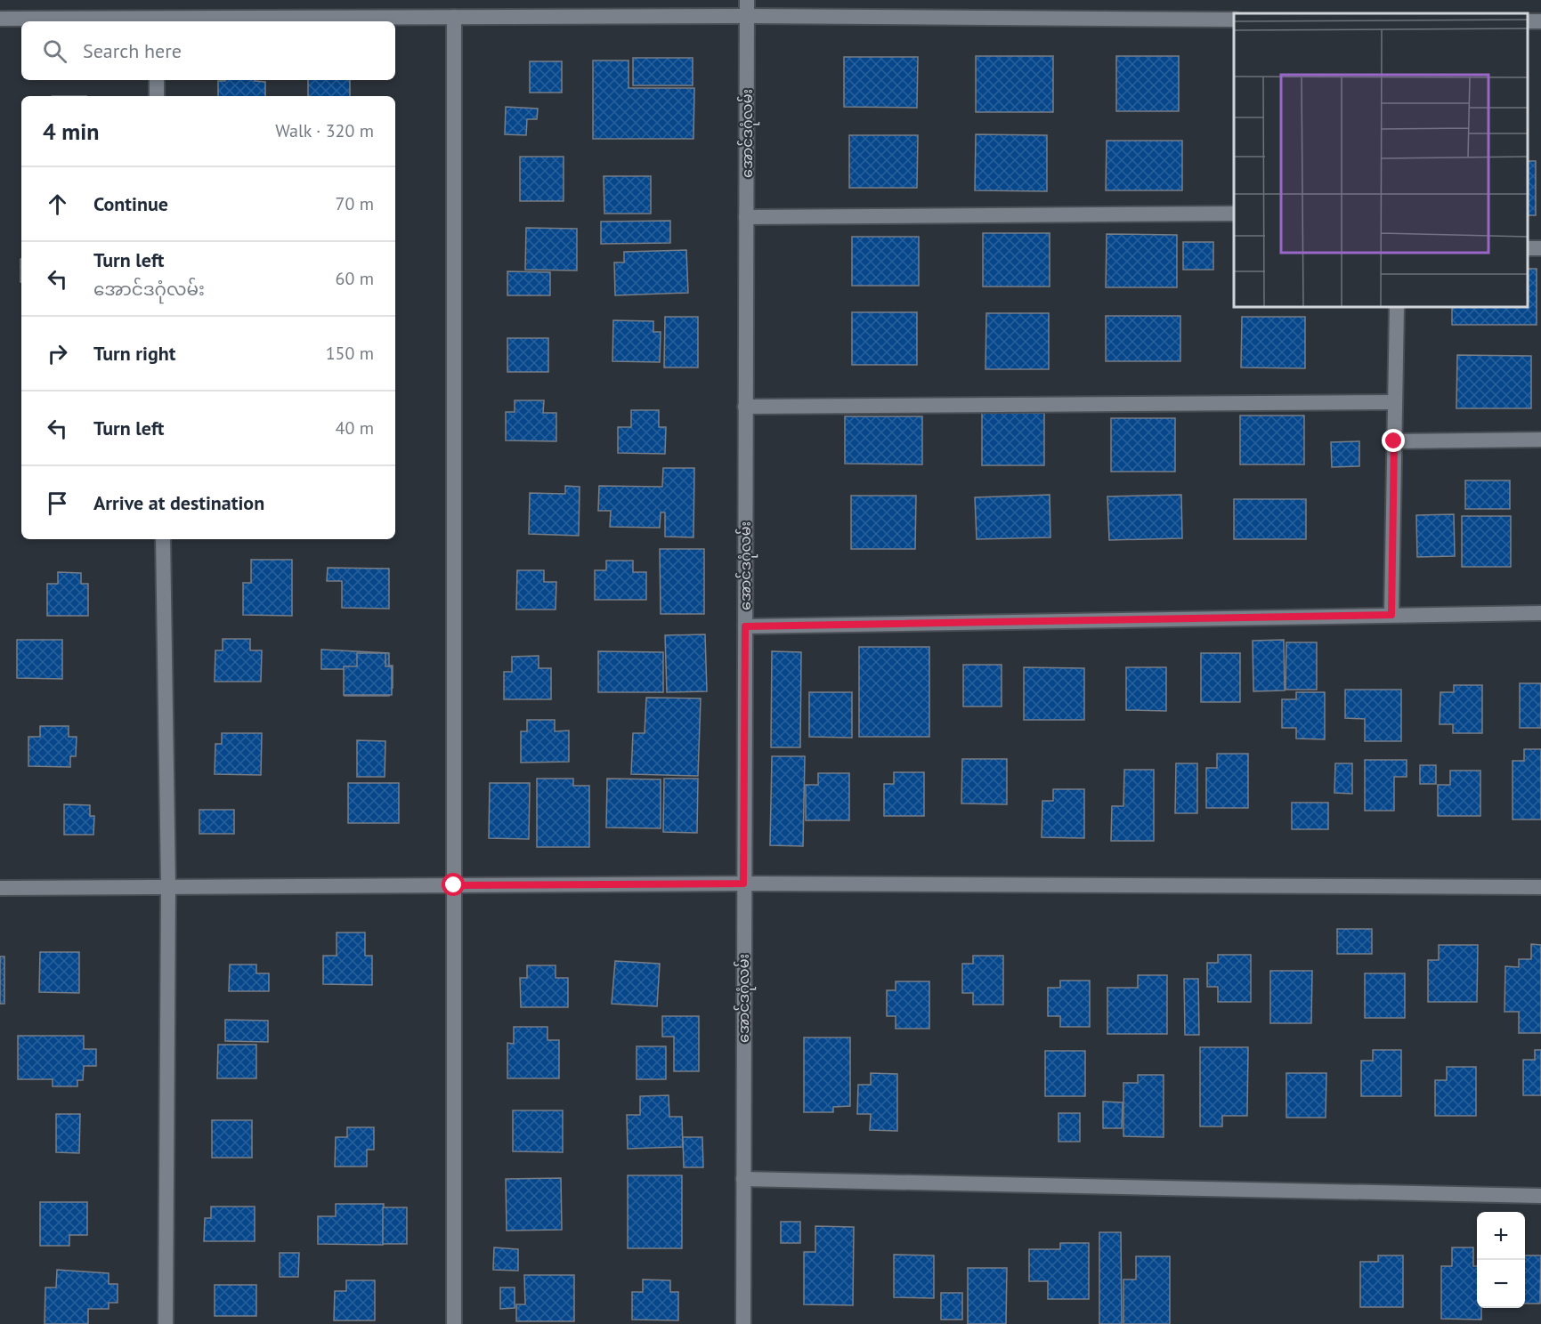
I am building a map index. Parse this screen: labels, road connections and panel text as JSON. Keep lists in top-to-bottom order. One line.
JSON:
{"streets":{"street":["အောင်ဒဂုံလမ်း"]},"page":{"search":"Search here","heading":["4 min","Walk · 320 m"],"list":[["Continue","70 m"],["Turn left","အောင်ဒဂုံလမ်း","60 m"],["Turn right","150 m"],["Turn left","40 m"],"Arrive at destination"],"map_buttons":["+","−"]}}
